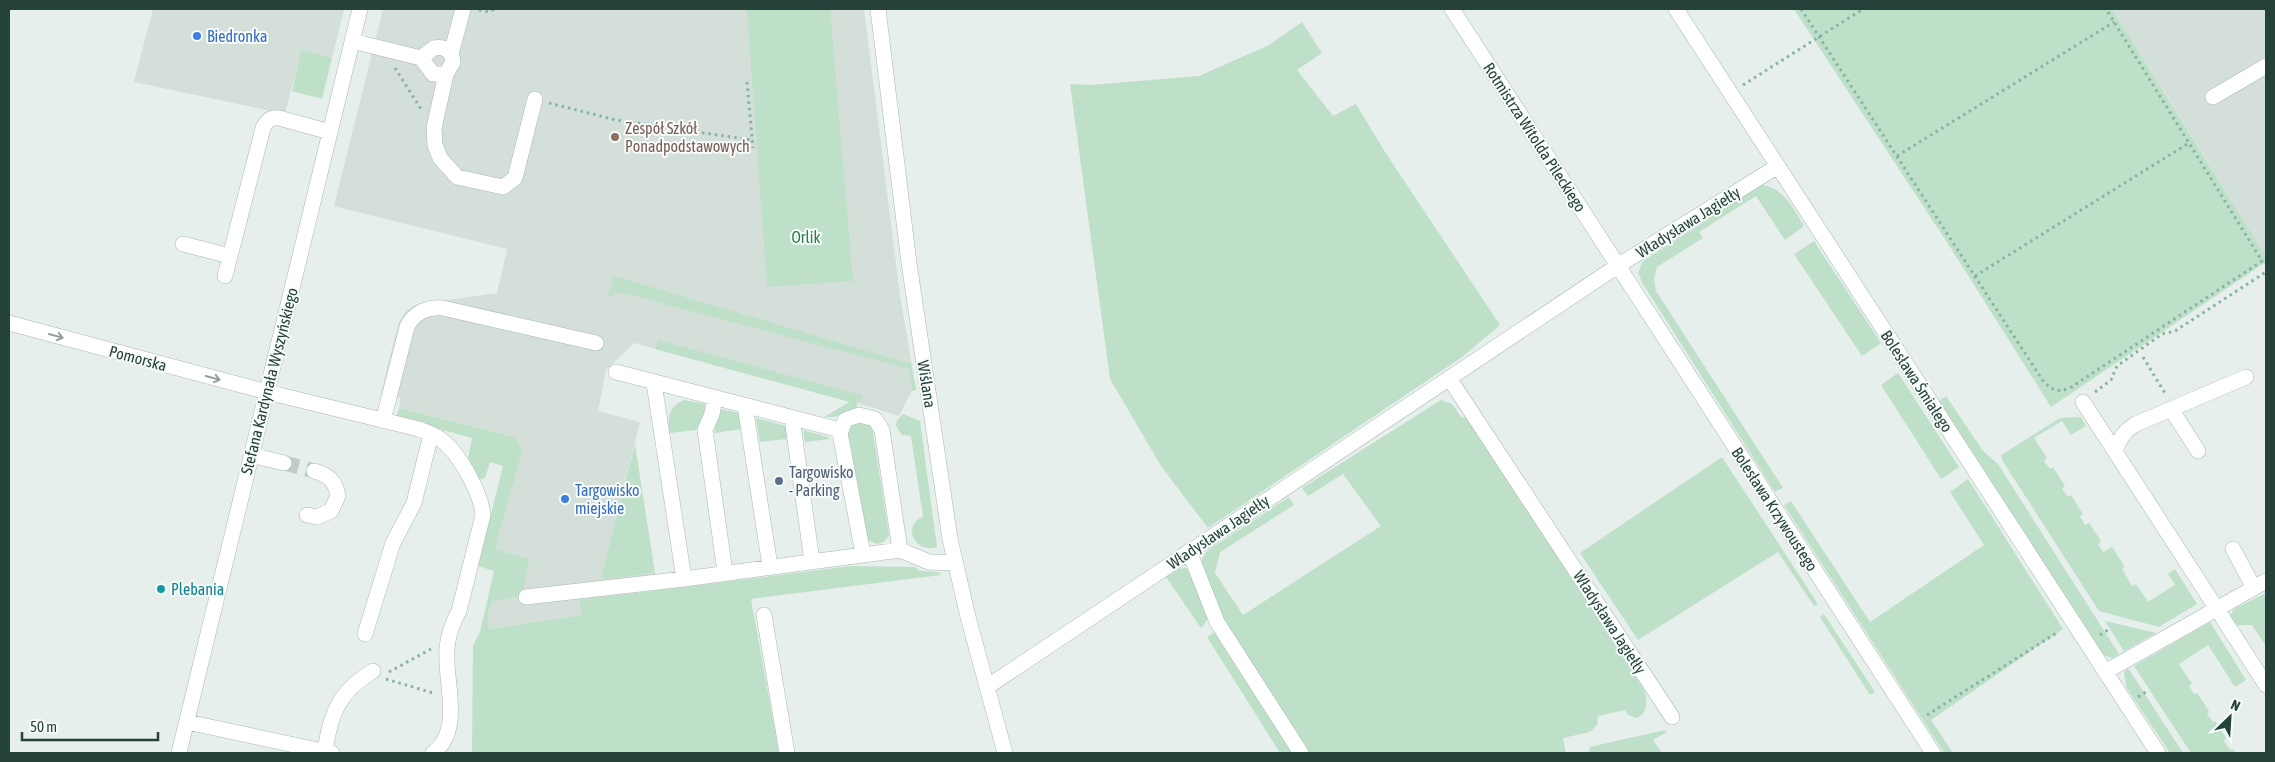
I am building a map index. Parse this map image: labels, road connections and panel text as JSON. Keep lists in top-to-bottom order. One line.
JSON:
{"streets":{"street":["Rotmistrza Witolda Pileckiego","Władysława Jagiełły","Pomorska","Stefana Kardynała Wyszyńskiego","Bolesława Śmiałego","Wiślana","Bolesława Krzywoustego"]},"crossings":[["Rotmistrza Witolda Pileckiego","Władysława Jagiełły"],["Rotmistrza Witolda Pileckiego","Bolesława Krzywoustego"],["Władysława Jagiełły","Bolesława Śmiałego"],["Władysława Jagiełły","Wiślana"],["Władysława Jagiełły","Bolesława Krzywoustego"],["Pomorska","Stefana Kardynała Wyszyńskiego"]],"one_way":["Pomorska"],"parks":["Orlik"],"places":["Biedronka","Zespół Szkół Ponadpodstawowych","Targowisko - Parking","Targowisko miejskie","Plebania"],"scale_bar":"50 m","north":"top right"}
